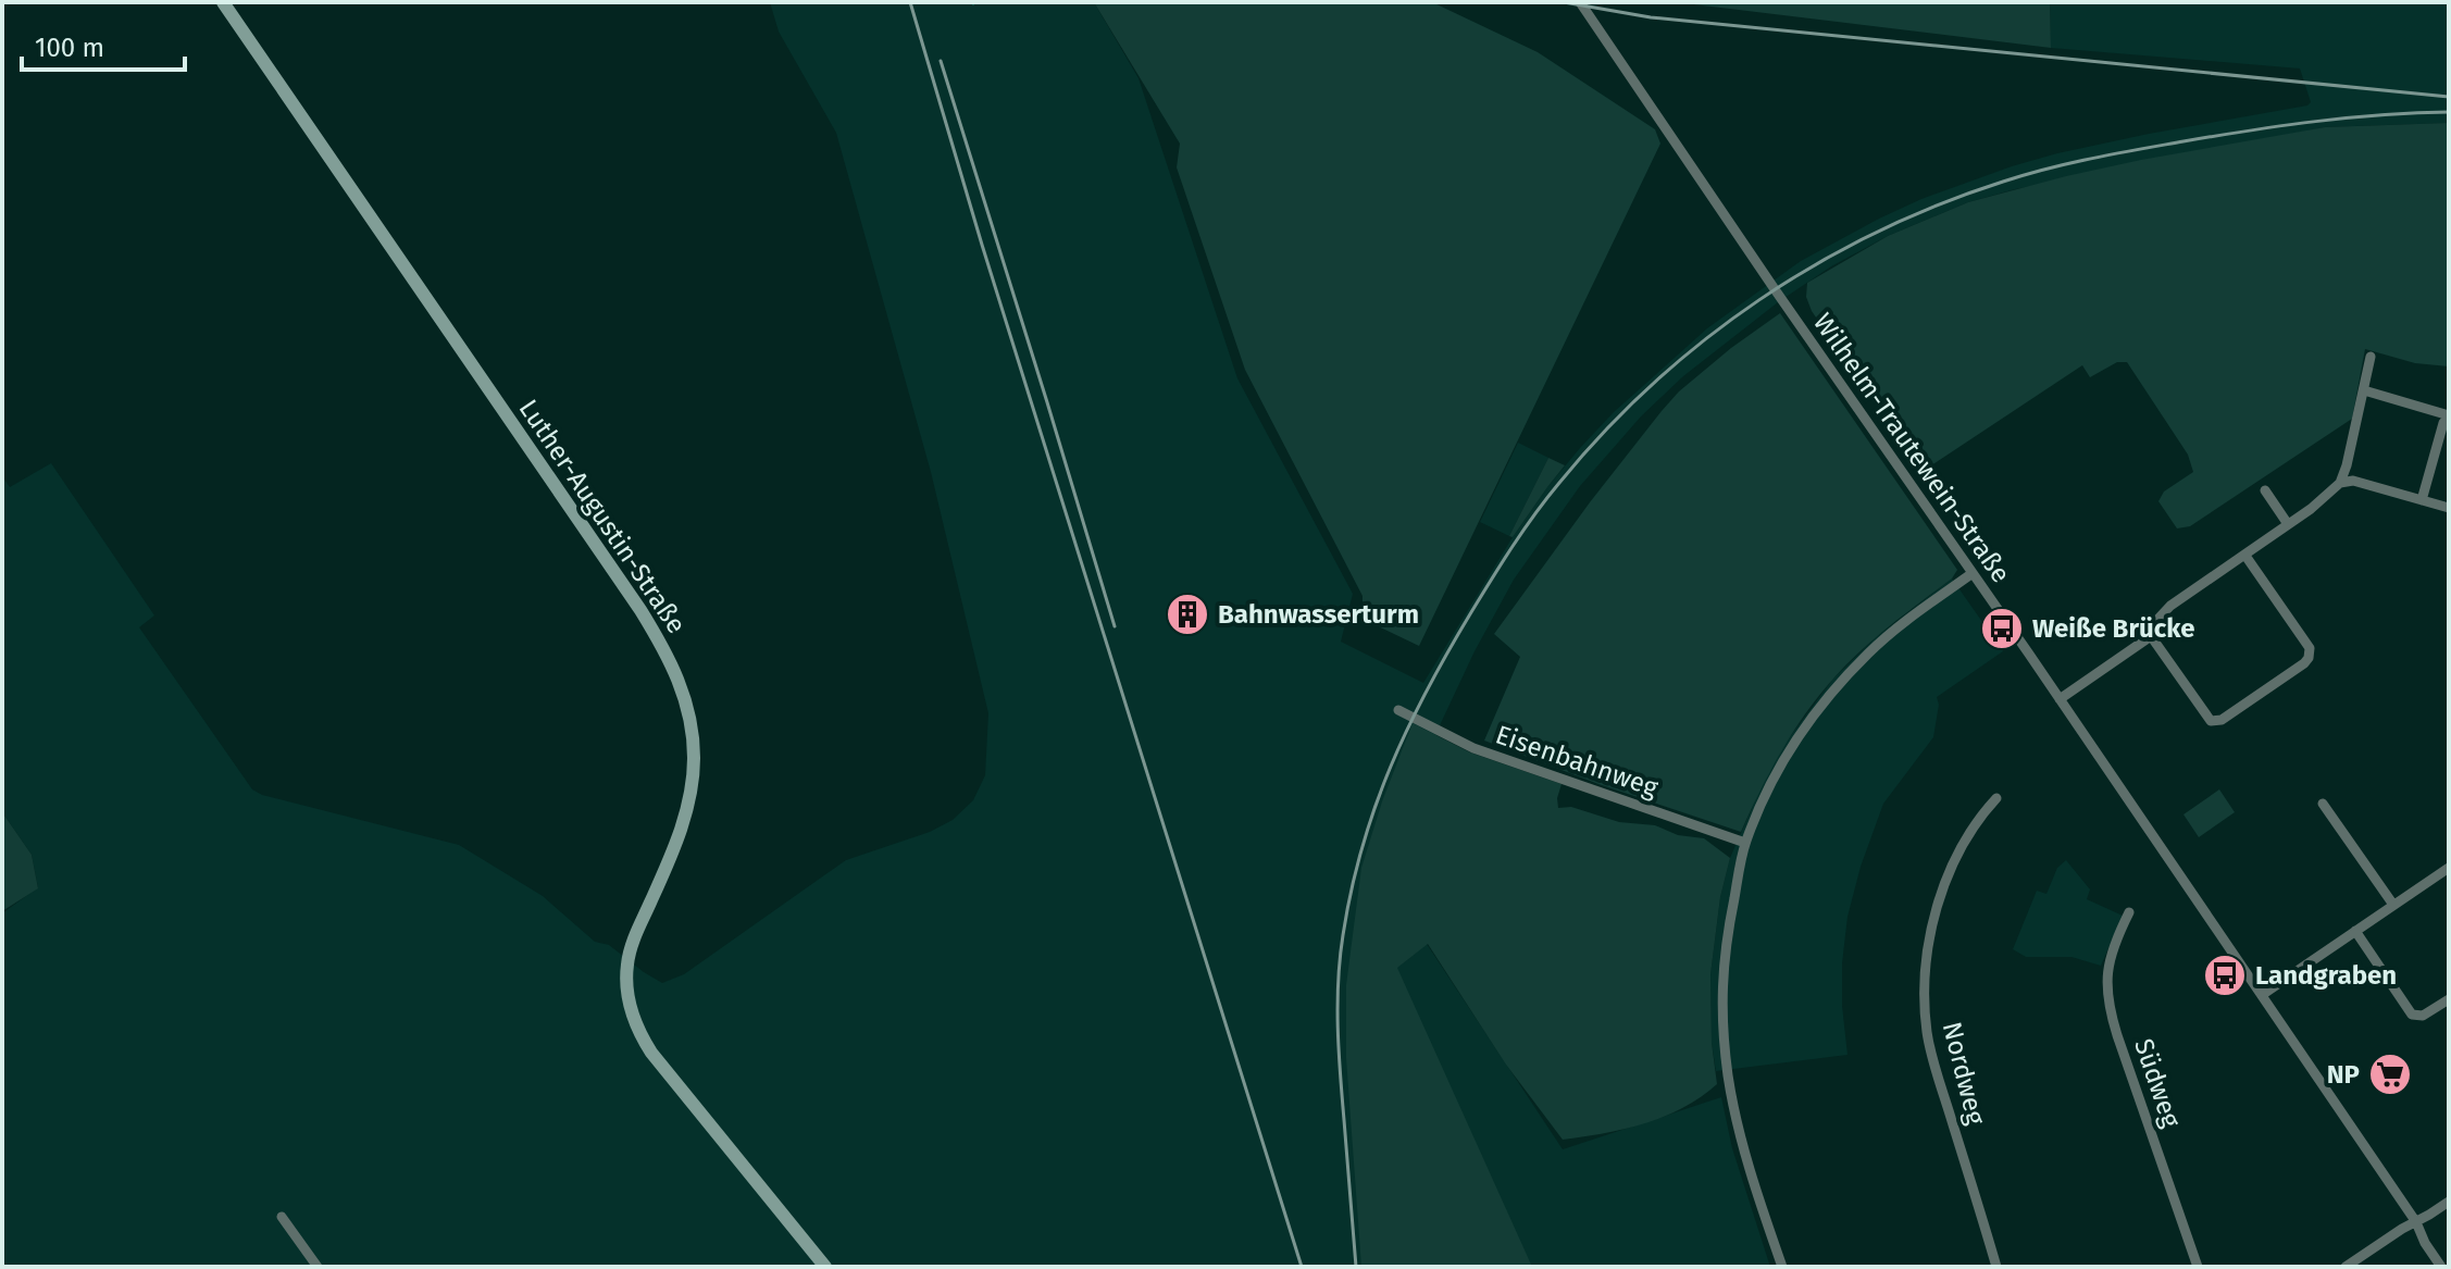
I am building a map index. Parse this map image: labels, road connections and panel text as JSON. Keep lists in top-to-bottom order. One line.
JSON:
{"streets":{"street":["Wilhelm-Trautewein-Straße","Luther-Augustin-Straße","Eisenbahnweg","Nordweg","Südweg"]},"places":{"building":["Bahnwasserturm"],"bus stop":["Weiße Brücke","Landgraben"],"supermarket":["NP"]},"scale_bar":"100 m"}
